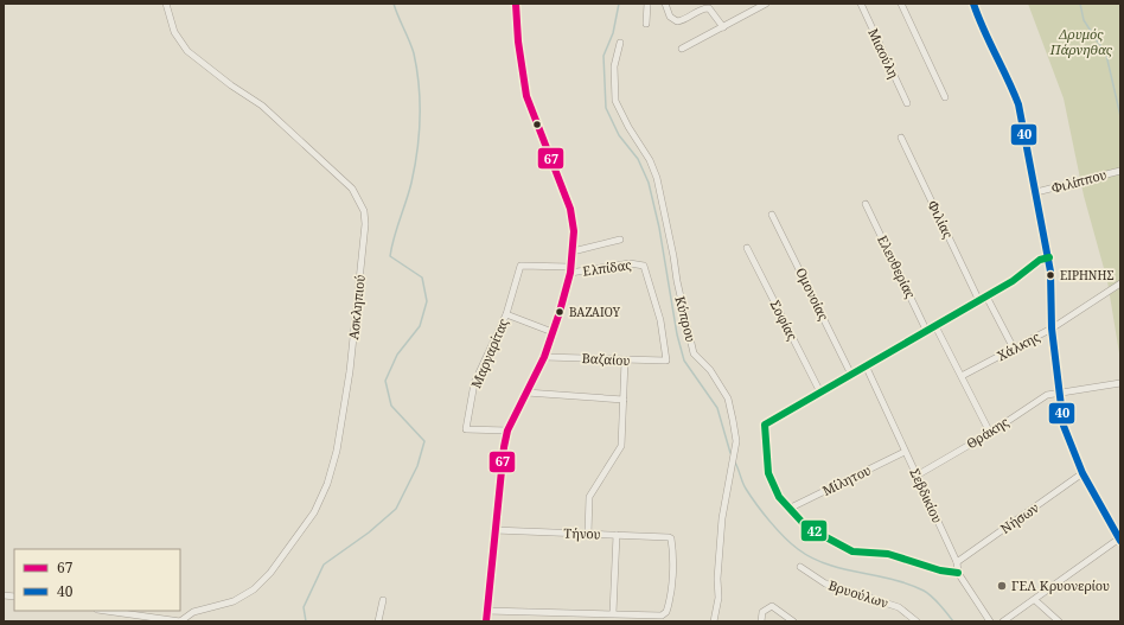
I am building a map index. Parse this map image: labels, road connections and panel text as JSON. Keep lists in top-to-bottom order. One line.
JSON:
{"streets":{"street":["Μιαούλη","Φιλίππου","Φιλίας","Ελευθερίας","Ελπίδας","Ομονοίας","Ασκληπιού","Κύπρου","Σοφίας","Χάλκης","Μαργαρίτας","Βαζαίου","Θράκης","Μίλητου","Σεβδικίου","Νήσων","Τήνου","Βρυούλων"]},"crossings":[["Ελπίδας","Μαργαρίτας"],["Ελπίδας","Βαζαίου"],["Θράκης","Σεβδικίου"],["Μίλητου","Σεβδικίου"],["Σεβδικίου","Νήσων"]],"parks":["Δρυμός Πάρνηθας"],"places":["ΕΙΡΗΝΗΣ","ΒΑΖΑΙΟΥ","ΓΕΛ Κρυονερίου"],"lines":["transit line 67","transit line 40","transit line 42"],"legend":["67","40"]}
